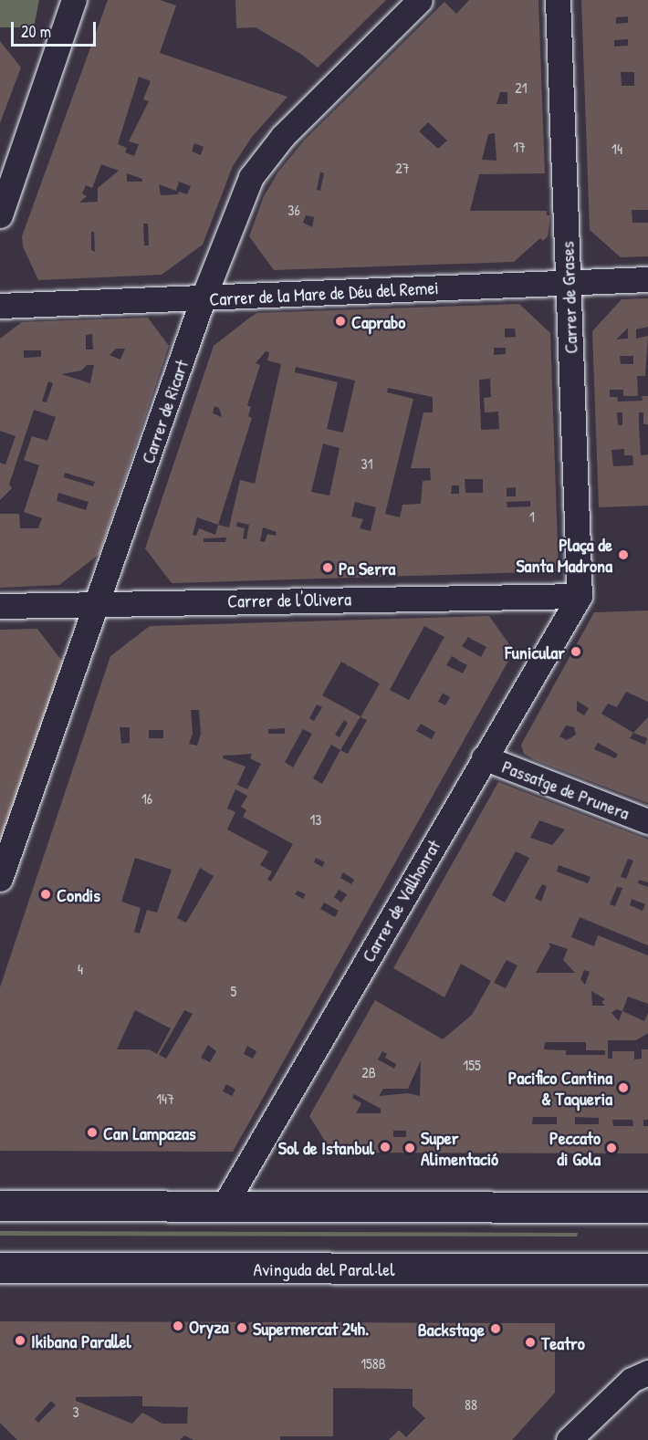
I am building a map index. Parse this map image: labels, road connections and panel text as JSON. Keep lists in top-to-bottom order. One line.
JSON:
{"streets":{"main road":["Avinguda del Paral·lel"],"street":["Carrer de la Mare de Déu del Remei","Carrer de Grases","Carrer de Ricart","Carrer de l'Olivera","Passatge de Prunera","Carrer de Vallhonrat"]},"crossings":[["Carrer de la Mare de Déu del Remei","Carrer de Grases"],["Carrer de la Mare de Déu del Remei","Carrer de Ricart"],["Carrer de Grases","Carrer de l'Olivera"],["Carrer de Grases","Carrer de Vallhonrat"],["Carrer de Ricart","Carrer de l'Olivera"],["Carrer de l'Olivera","Carrer de Vallhonrat"],["Passatge de Prunera","Carrer de Vallhonrat"]],"places":["Caprabo","Plaça de Santa Madrona","Pa Serra","Funicular","Condis","Pacifico Cantina & Taqueria","Can Lampazas","Sol de Istanbul","Super Alimentació","Peccato di Gola","Oryza","Supermercat 24h.","Backstage","Ikibana Parallel","Teatro"],"house_numbers":["21","17","14","27","36","31","1","16","13","4","5","155","2B","147","158B","88","3"],"scale_bar":"20 m"}
